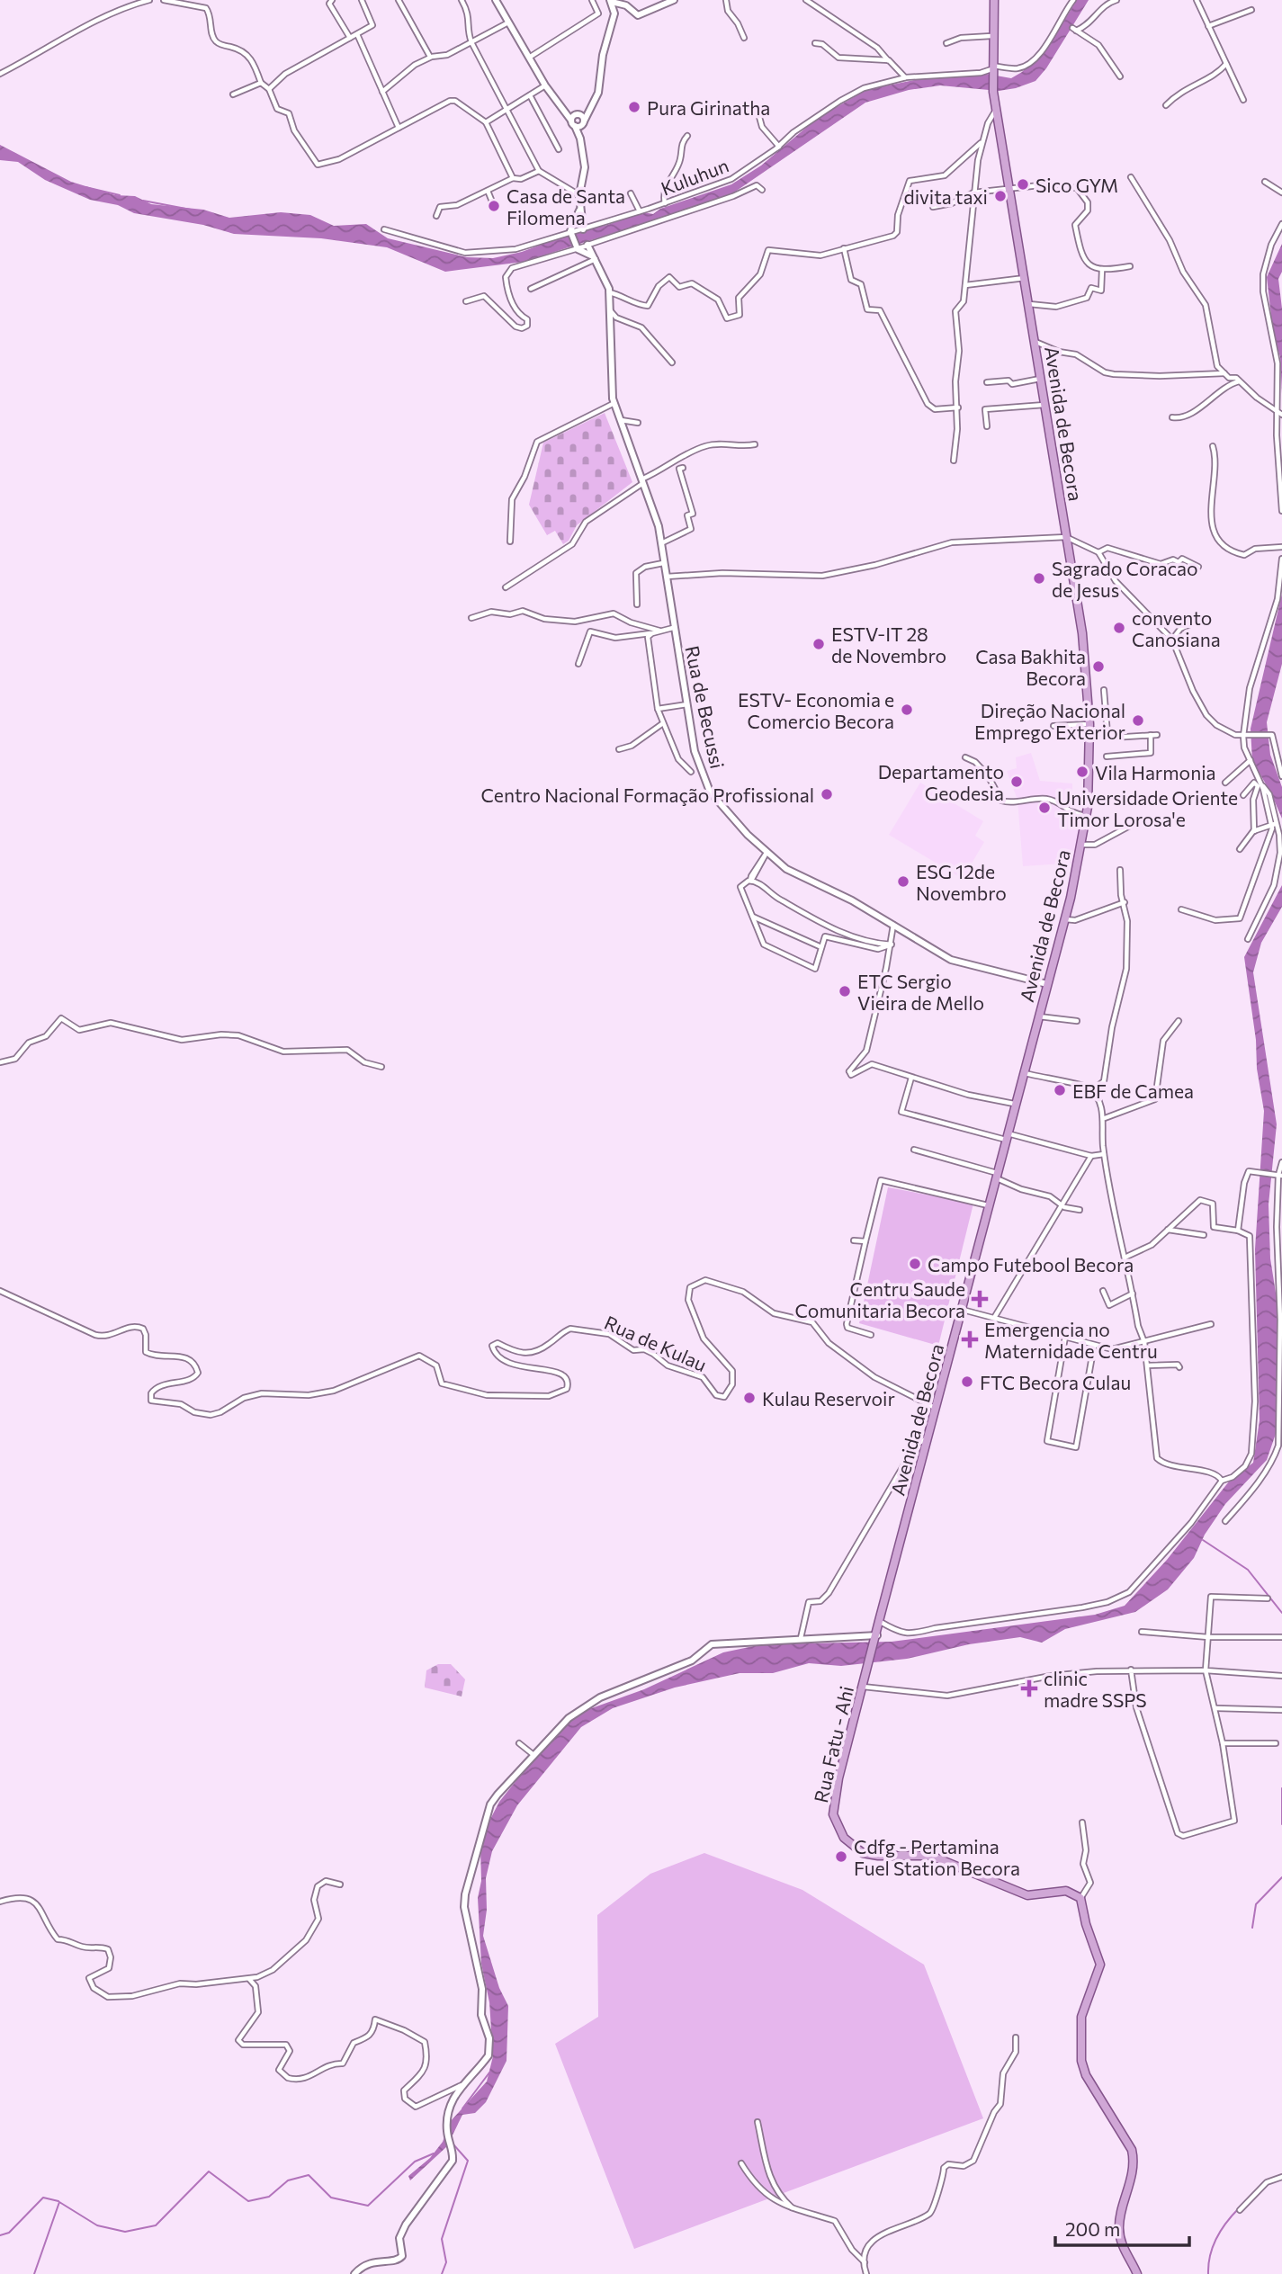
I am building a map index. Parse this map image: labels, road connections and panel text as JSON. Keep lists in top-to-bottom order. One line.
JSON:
{"streets":{"main road":["Avenida de Becora","Rua Fatu - Ahi"],"street":["Kuluhun","Rua de Becussi","Rua de Kulau"]},"crossings":[["Kuluhun","Avenida de Becora"],["Avenida de Becora","Rua de Becussi"],["Avenida de Becora","Rua de Kulau"],["Avenida de Becora","Rua Fatu - Ahi"]],"places":{"other":["Pura Girinatha","Sico GYM","divita taxi","Casa de Santa Filomena","Sagrado Coracao de Jesus","convento Canosiana","ESTV-IT 28 de Novembro","Casa Bakhita Becora","ESTV- Economia e Comercio Becora","Direção Nacional Emprego Exterior","Vila Harmonia","Departamento Geodesia","Centro Nacional Formação Profissional","Universidade Oriente Timor Lorosa'e","ESG 12de Novembro","ETC Sergio Vieira de Mello","EBF de Camea","Campo Futebool Becora","FTC Becora Culau","Kulau Reservoir","Cdfg - Pertamina Fuel Station Becora"],"health":["Centru Saude Comunitaria Becora","Emergencia no Maternidade Centru","clinic madre SSPS"]},"scale_bar":"200 m"}
